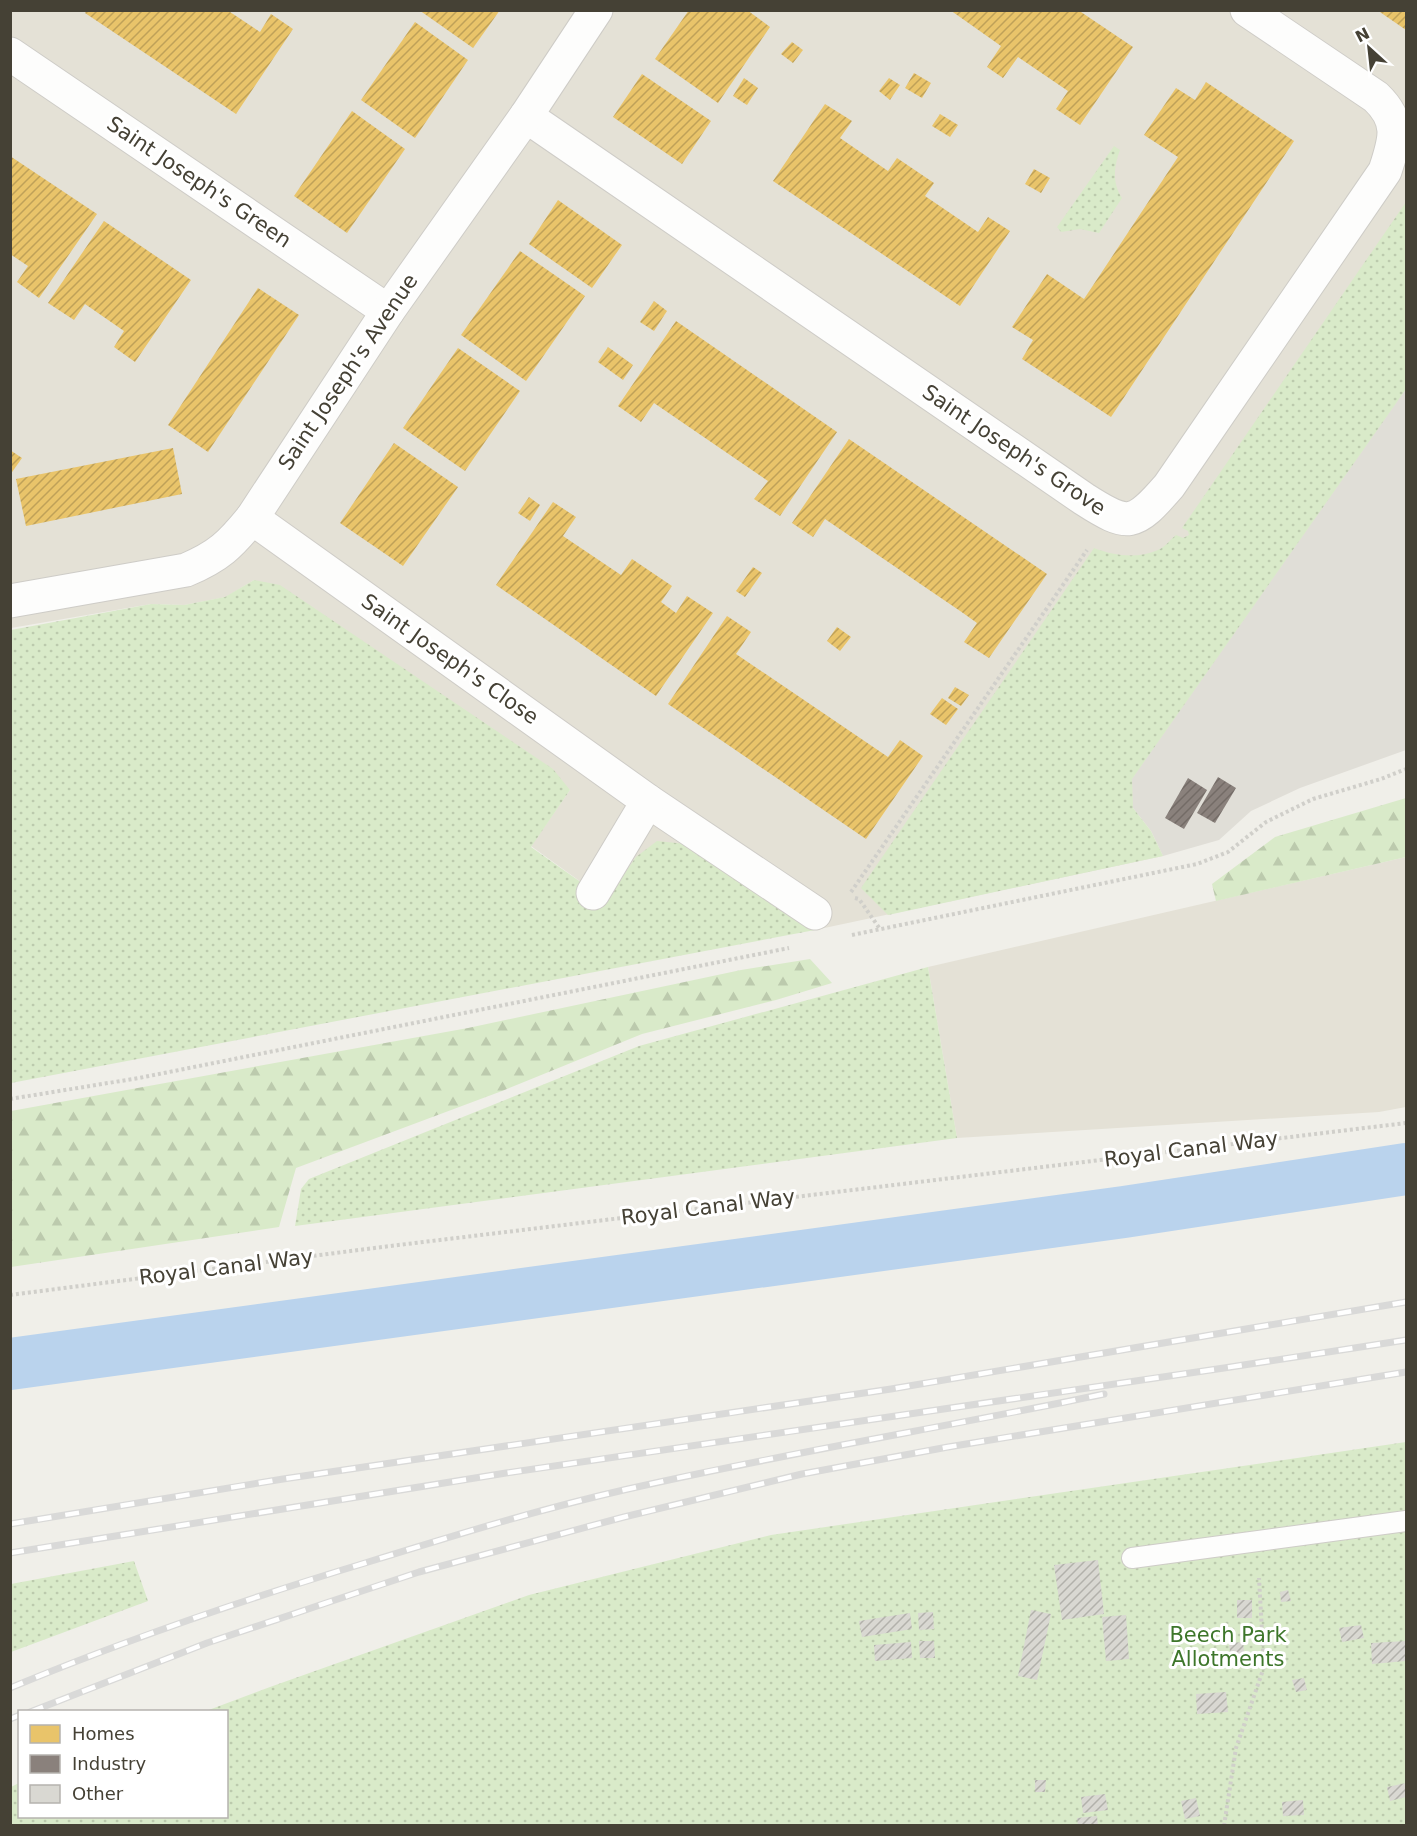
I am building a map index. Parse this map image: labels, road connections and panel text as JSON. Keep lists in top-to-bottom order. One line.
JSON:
{"streets":{"street":["Saint Joseph's Green","Saint Joseph's Avenue","Saint Joseph's Grove","Saint Joseph's Close"],"path":["Royal Canal Way"]},"crossings":[["Saint Joseph's Green","Saint Joseph's Avenue"],["Saint Joseph's Avenue","Saint Joseph's Grove"],["Saint Joseph's Avenue","Saint Joseph's Close"]],"parks":["Beech Park Allotments"],"legend":["Homes","Industry","Other"],"north":"top left"}
